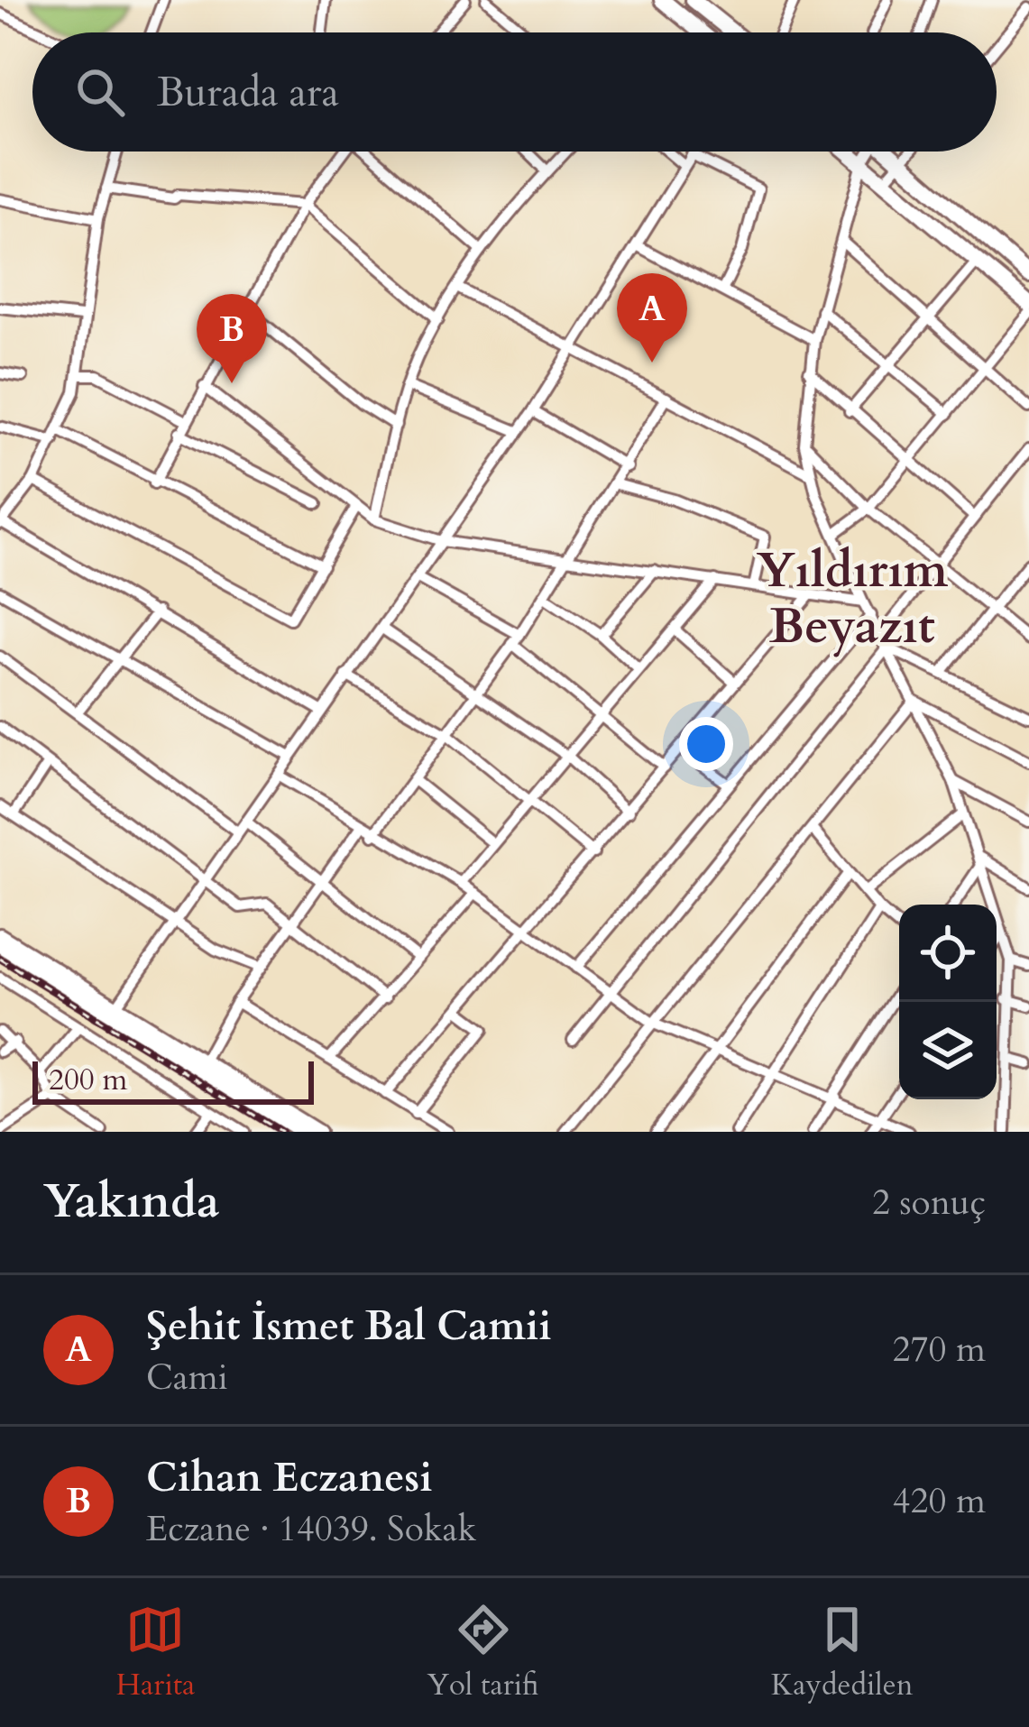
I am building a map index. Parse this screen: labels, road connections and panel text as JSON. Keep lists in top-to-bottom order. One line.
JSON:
{"districts":["Yıldırım Beyazıt"],"scale_bar":"200 m","page":{"search":"Burada ara","pins":["A","B"],"scale":"200 m","heading":["Yakında","2 sonuç"],"list":[{"mark":"A","name":"Şehit İsmet Bal Camii","note":"Cami","value":"270 m"},{"mark":"B","name":"Cihan Eczanesi","note":"Eczane · 14039. Sokak","value":"420 m"}],"nav":["Harita","Yol tarifi","Kaydedilen"]}}
